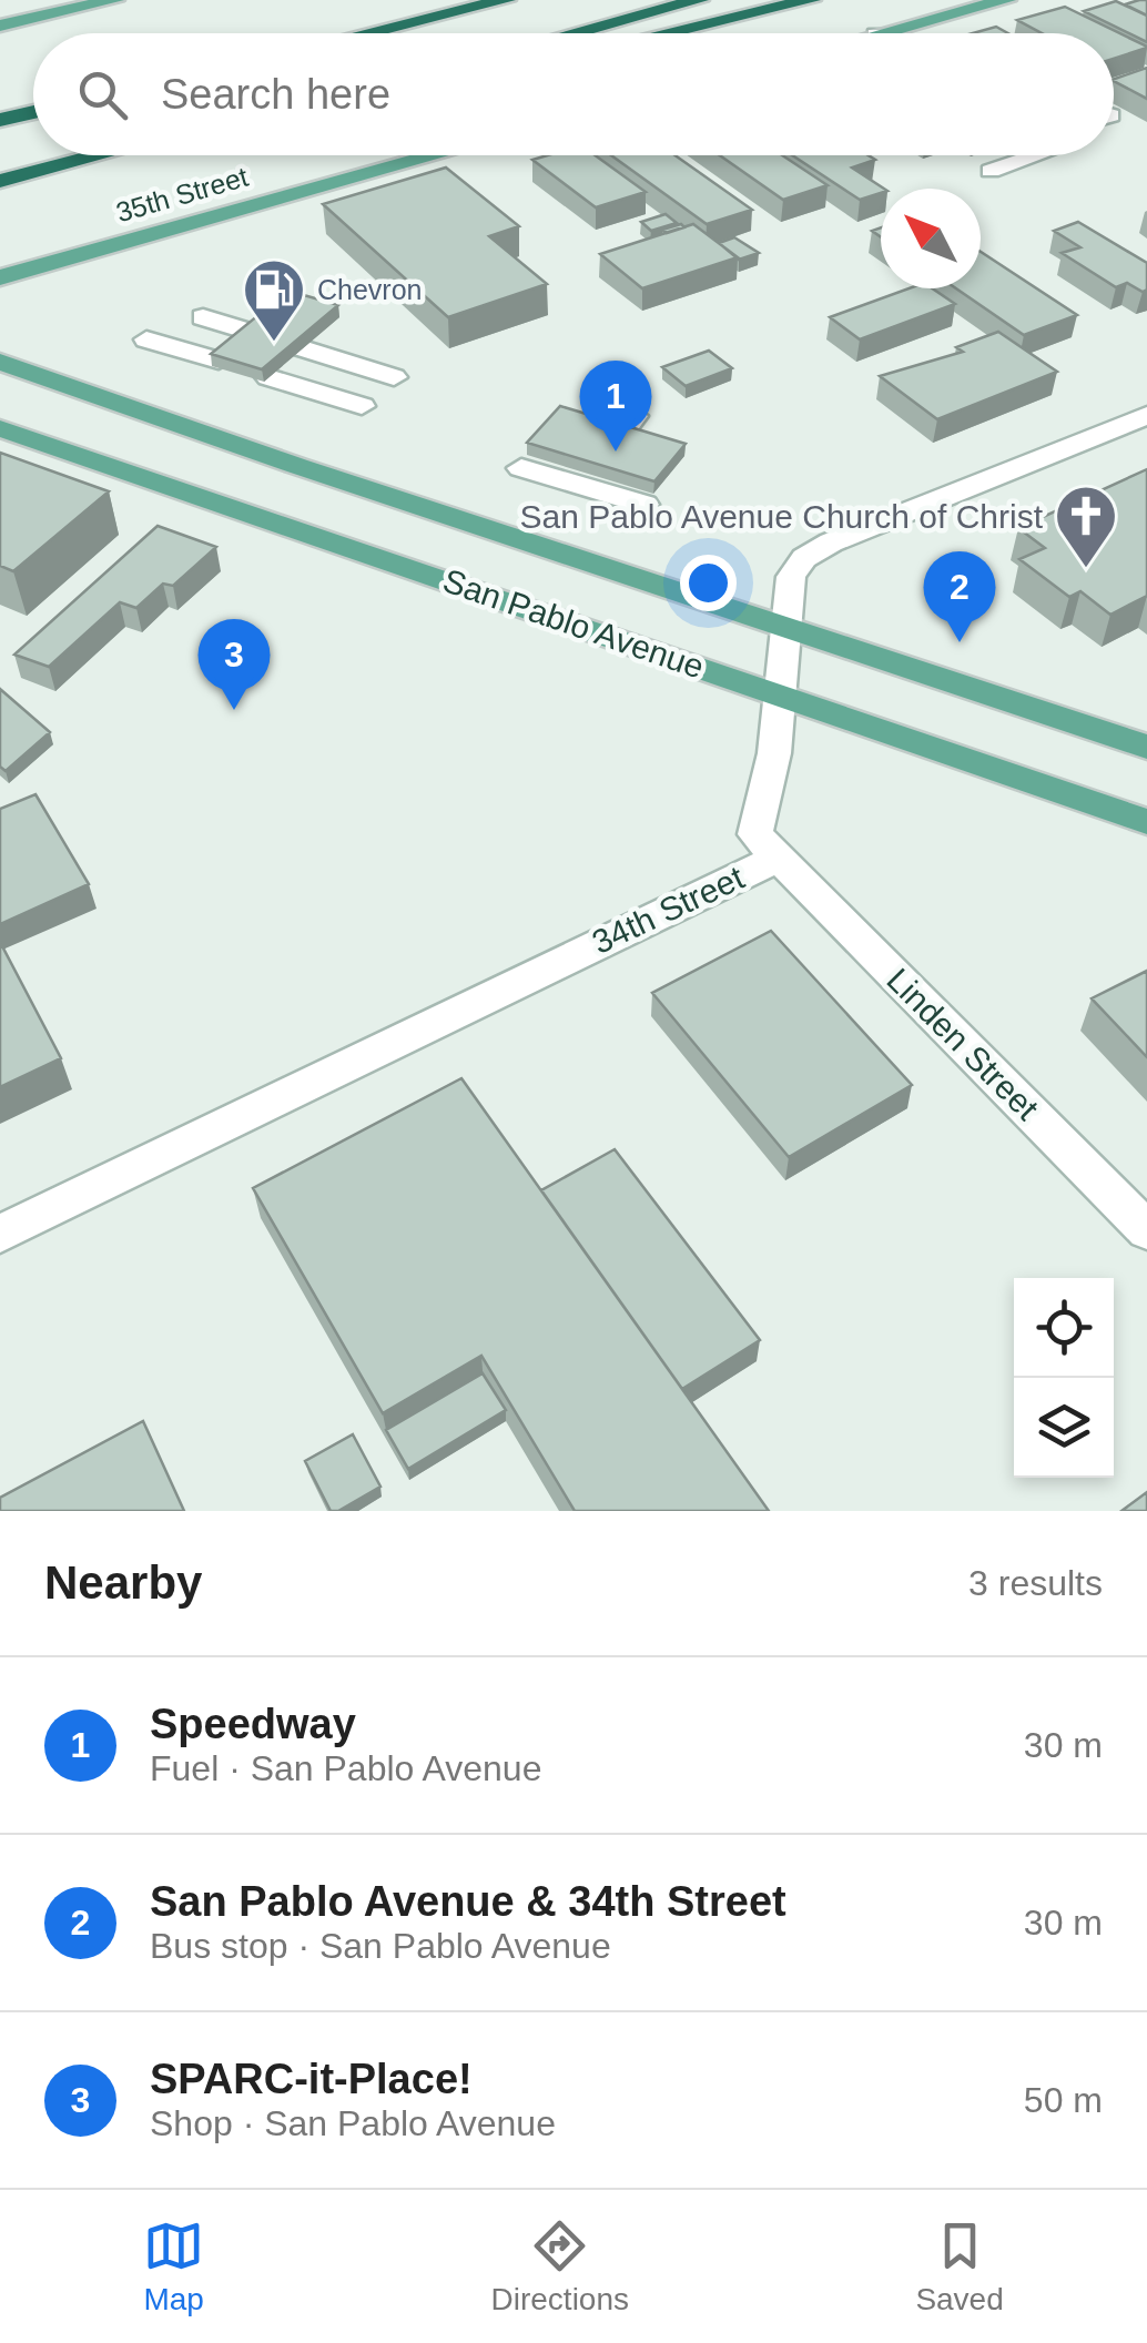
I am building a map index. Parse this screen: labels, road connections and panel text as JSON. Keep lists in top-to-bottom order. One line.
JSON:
{"streets":{"main road":["35th Street","San Pablo Avenue"],"street":["34th Street","Linden Street"]},"crossings":[["San Pablo Avenue","34th Street"],["34th Street","Linden Street"]],"places":{"fuel station":["Chevron"],"church":["San Pablo Avenue Church of Christ"]},"north":"top left","page":{"search":"Search here","pins":["1","2","3"],"heading":["Nearby","3 results"],"list":[{"mark":"1","name":"Speedway","note":"Fuel · San Pablo Avenue","value":"30 m"},{"mark":"2","name":"San Pablo Avenue & 34th Street","note":"Bus stop · San Pablo Avenue","value":"30 m"},{"mark":"3","name":"SPARC-it-Place!","note":"Shop · San Pablo Avenue","value":"50 m"}],"nav":["Map","Directions","Saved"]}}
